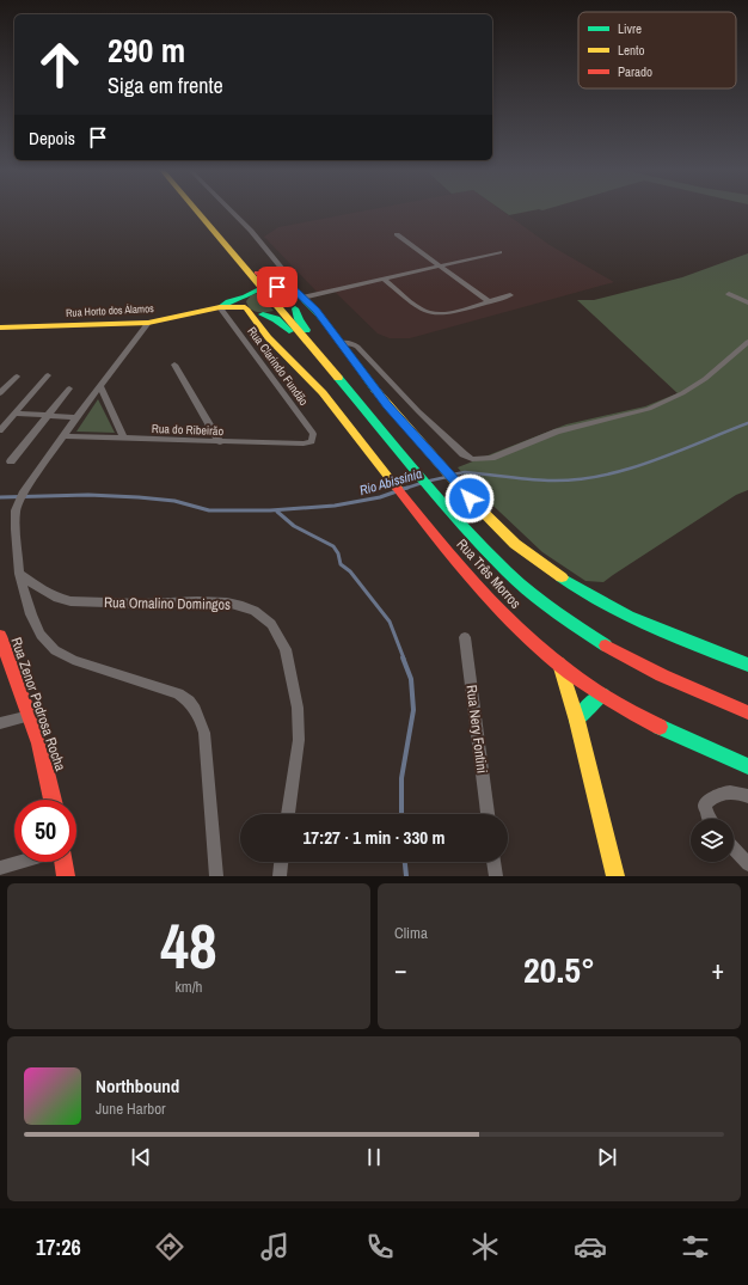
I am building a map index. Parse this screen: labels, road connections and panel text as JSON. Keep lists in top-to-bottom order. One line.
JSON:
{"streets":{"main road":["Rua Horto dos Álamos","Rua Três Morros","Rua Zenor Pedrosa Rocha"],"street":["Rua Clarindo Fundão","Rua do Ribeirão","Rua Ornalino Domingos","Rua Nery Fontini"]},"crossings":[["Rua Horto dos Álamos","Rua Clarindo Fundão"],["Rua Horto dos Álamos","Rua Três Morros"],["Rua Clarindo Fundão","Rua do Ribeirão"]],"water":["Rio Abissínia"],"legend":["Livre","Lento","Parado"],"page":{"turn":["290 m","Siga em frente"],"then":"Depois","limit":"50","trip":"17:27 · 1 min · 330 m","tile":[["48","km/h"],"Clima"],"heat":["−","20.5°","+"],"song":["Northbound","June Harbor"],"tabs":"17:26"}}
